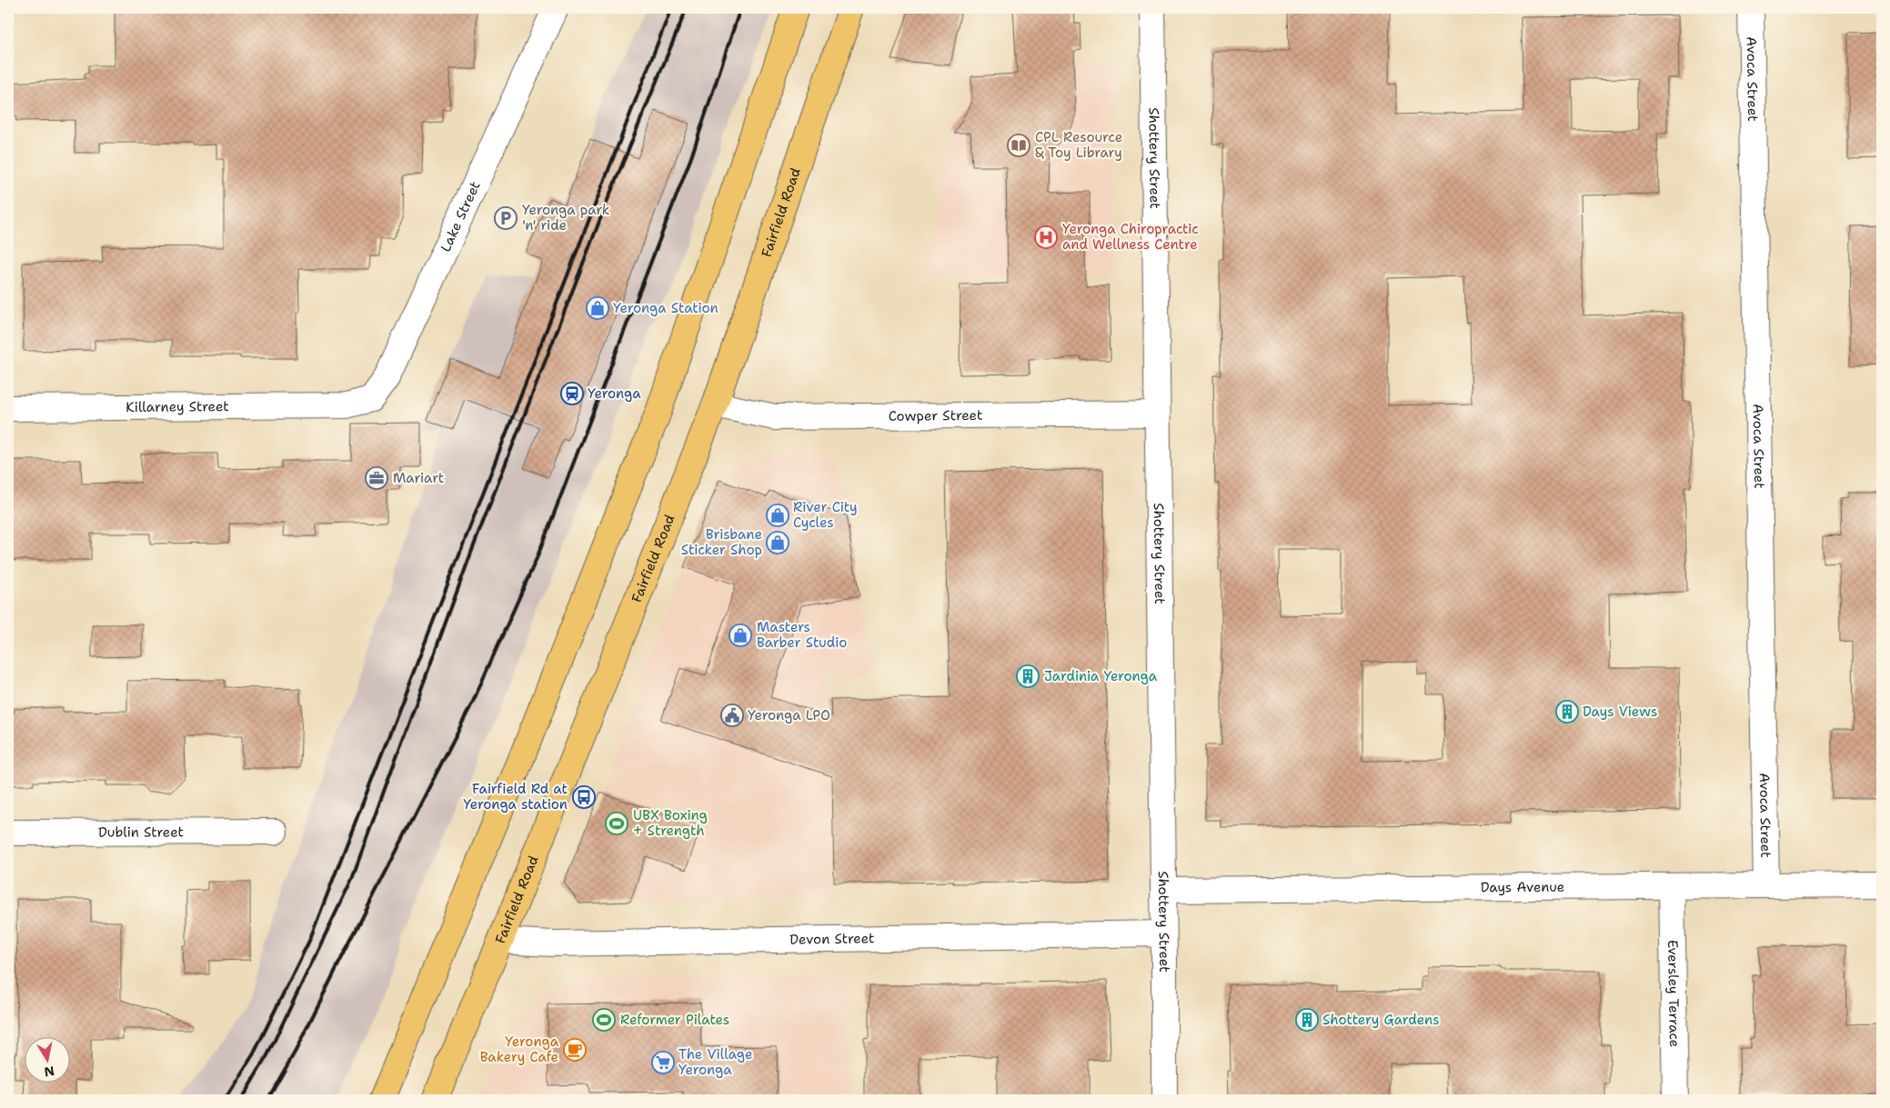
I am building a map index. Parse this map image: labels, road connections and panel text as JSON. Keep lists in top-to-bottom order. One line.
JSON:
{"streets":{"main road":["Fairfield Road"],"street":["Avoca Street","Shottery Street","Lake Street","Killarney Street","Cowper Street","Dublin Street","Days Avenue","Devon Street","Eversley Terrace"]},"crossings":[["Avoca Street","Days Avenue"],["Shottery Street","Cowper Street"],["Shottery Street","Days Avenue"],["Shottery Street","Devon Street"],["Fairfield Road","Cowper Street"],["Fairfield Road","Devon Street"],["Lake Street","Killarney Street"],["Days Avenue","Eversley Terrace"]],"places":{"library":["CPL Resource & Toy Library"],"parking":["Yeronga park 'n' ride"],"hospital":["Yeronga Chiropractic and Wellness Centre"],"shop":["Yeronga Station","River City Cycles","Brisbane Sticker Shop","Masters Barber Studio"],"station":["Yeronga"],"office":["Mariart"],"building":["Jardinia Yeronga","Days Views","Shottery Gardens"],"public building":["Yeronga LPO"],"bus stop":["Fairfield Rd at Yeronga station"],"sports":["UBX Boxing + Strength","Reformer Pilates"],"cafe":["Yeronga Bakery Cafe"],"supermarket":["The Village Yeronga"]},"north":"bottom"}
